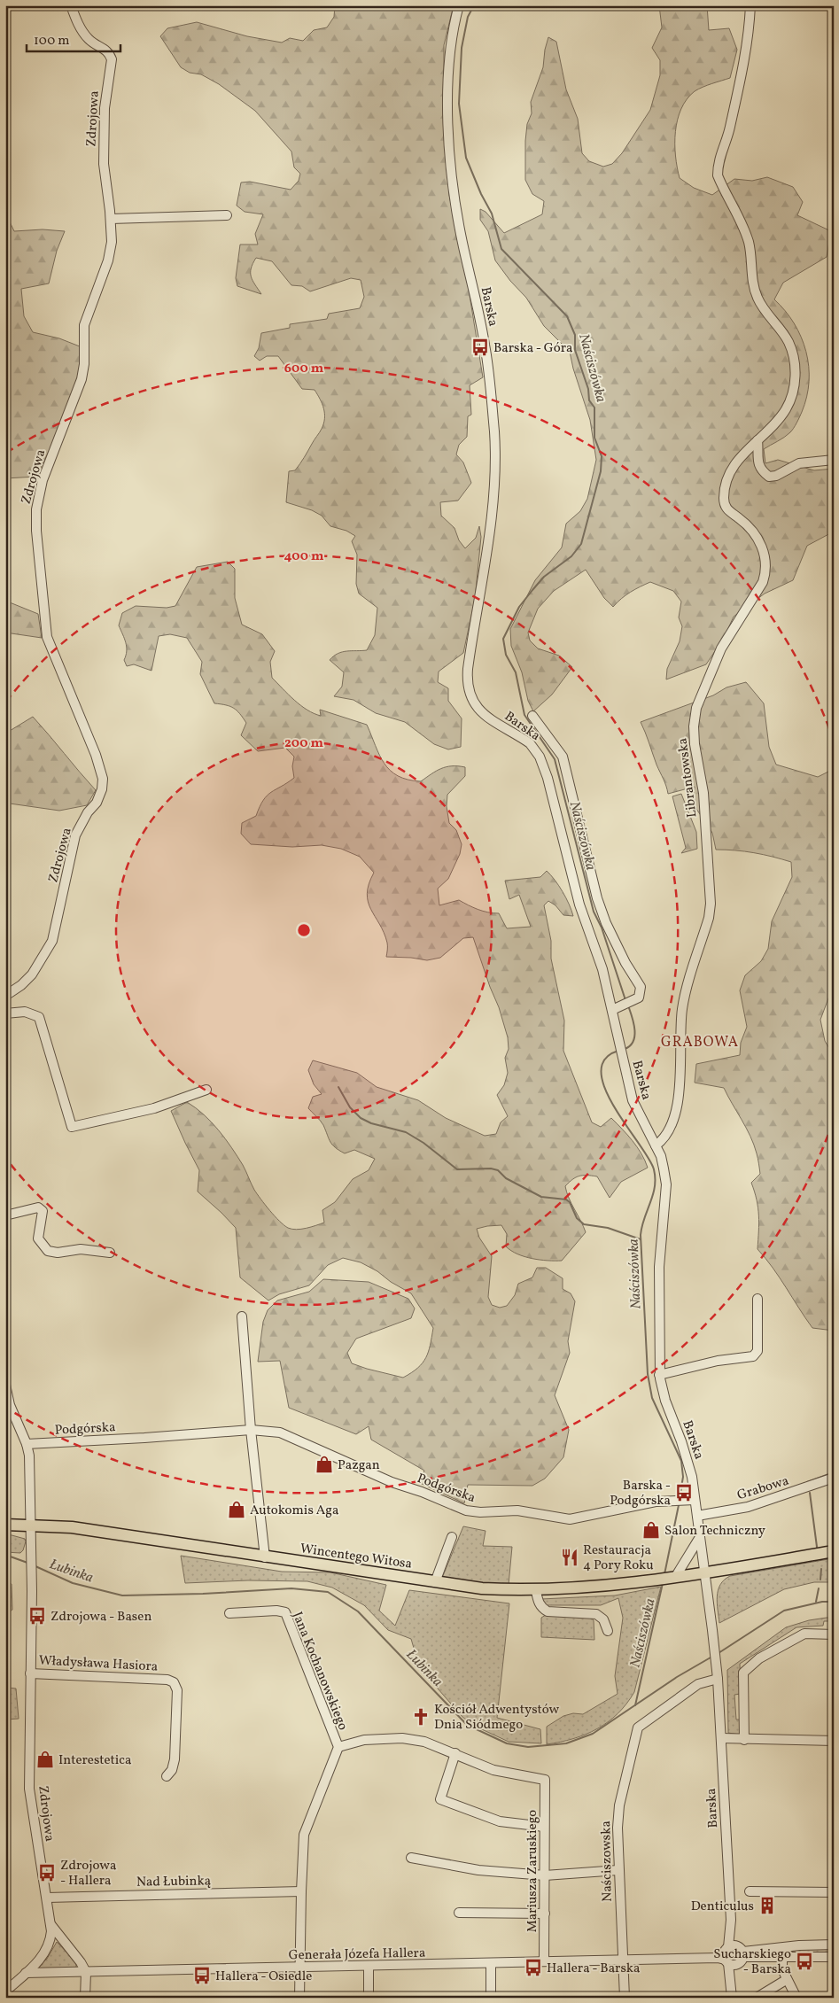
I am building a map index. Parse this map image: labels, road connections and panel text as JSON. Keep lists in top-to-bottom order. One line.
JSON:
{"streets":{"main road":["Wincentego Witosa"],"street":["Zdrojowa","Barska","Librantowska","Podgórska","Grabowa","Władysława Hasiora","Jana Kochanowskiego","Naściszowska","Mariusza Zaruskiego","Nad Łubinką","Generała Józefa Hallera"]},"crossings":[["Zdrojowa","Podgórska"],["Zdrojowa","Wincentego Witosa"],["Zdrojowa","Władysława Hasiora"],["Zdrojowa","Nad Łubinką"],["Zdrojowa","Generała Józefa Hallera"],["Barska","Librantowska"],["Barska","Podgórska"],["Barska","Grabowa"],["Barska","Wincentego Witosa"],["Barska","Naściszowska"],["Barska","Generała Józefa Hallera"],["Jana Kochanowskiego","Nad Łubinką"],["Jana Kochanowskiego","Generała Józefa Hallera"],["Naściszowska","Generała Józefa Hallera"],["Mariusza Zaruskiego","Generała Józefa Hallera"]],"districts":["GRABOWA"],"water":["Naściszówka","Łubinka"],"places":{"bus stop":["Barska - Góra","Barska - Podgórska","Zdrojowa - Basen","Zdrojowa - Hallera","Sucharskiego - Barska","Hallera - Barska","Hallera - Osiedle"],"shop":["Pazgan","Autokomis Aga","Salon Techniczny","Interestetica"],"restaurant":["Restauracja 4 Pory Roku"],"church":["Kościół Adwentystów Dnia Siódmego"],"building":["Denticulus"]},"scale_bar":"100 m","rings":["600 m","400 m","200 m"]}
